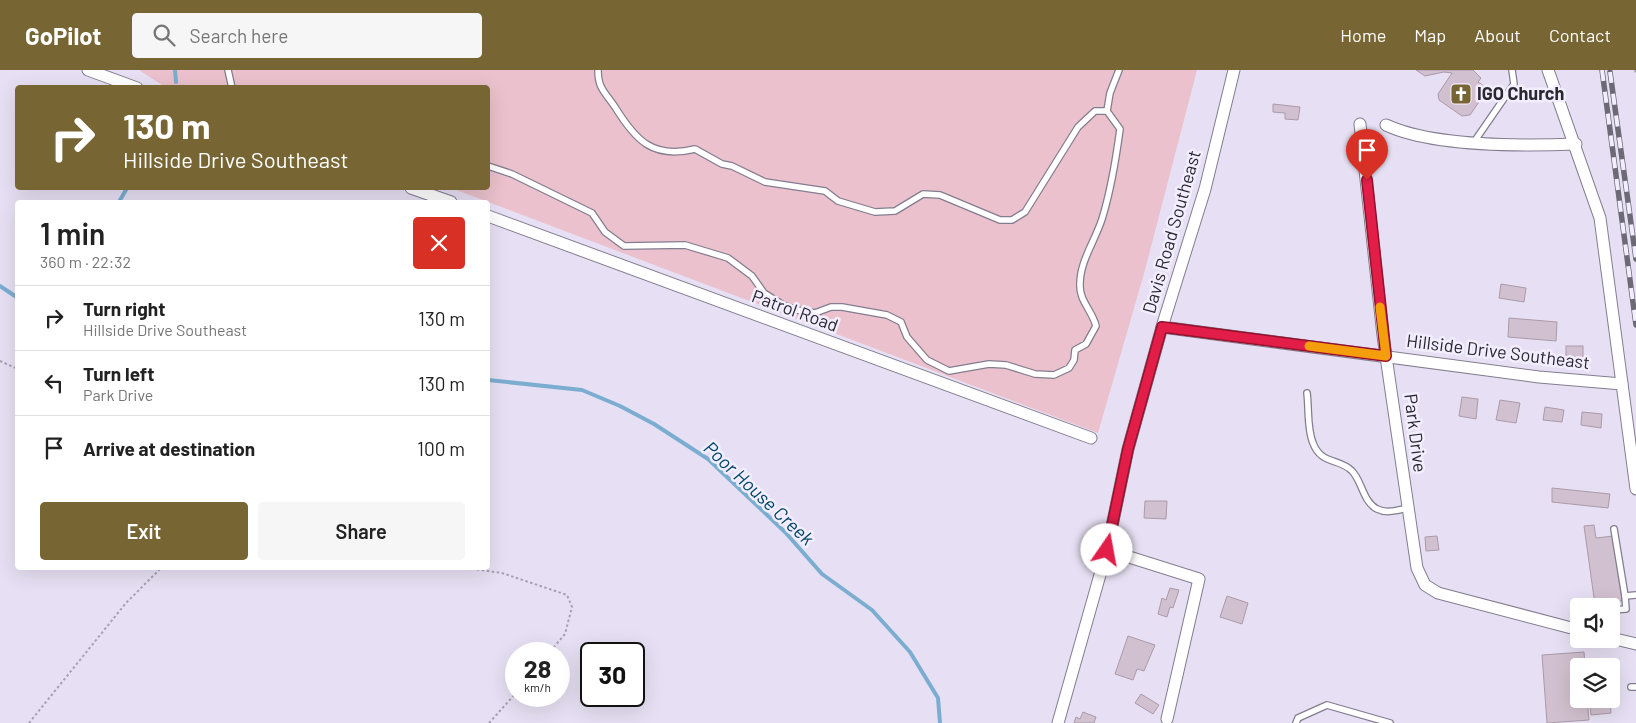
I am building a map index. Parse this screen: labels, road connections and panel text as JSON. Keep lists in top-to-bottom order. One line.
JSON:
{"streets":{"street":["Davis Road Southeast","Patrol Road","Hillside Drive Southeast","Park Drive"]},"crossings":[["Davis Road Southeast","Hillside Drive Southeast"],["Hillside Drive Southeast","Park Drive"]],"water":["Poor House Creek"],"places":{"church":["IGO Church"]},"page":{"header":"GoPilot","search":"Search here","nav":["Home","Map","About","Contact"],"turn":["130 m","Hillside Drive Southeast"],"heading":["1 min","360 m · 22:32"],"list":[{"name":"Turn right","note":"Hillside Drive Southeast","value":"130 m"},{"name":"Turn left","note":"Park Drive","value":"130 m"},{"name":"Arrive at destination","value":"100 m"}],"buttons":["Exit","Share"],"speed":"28 km/h","limit":"30"}}
